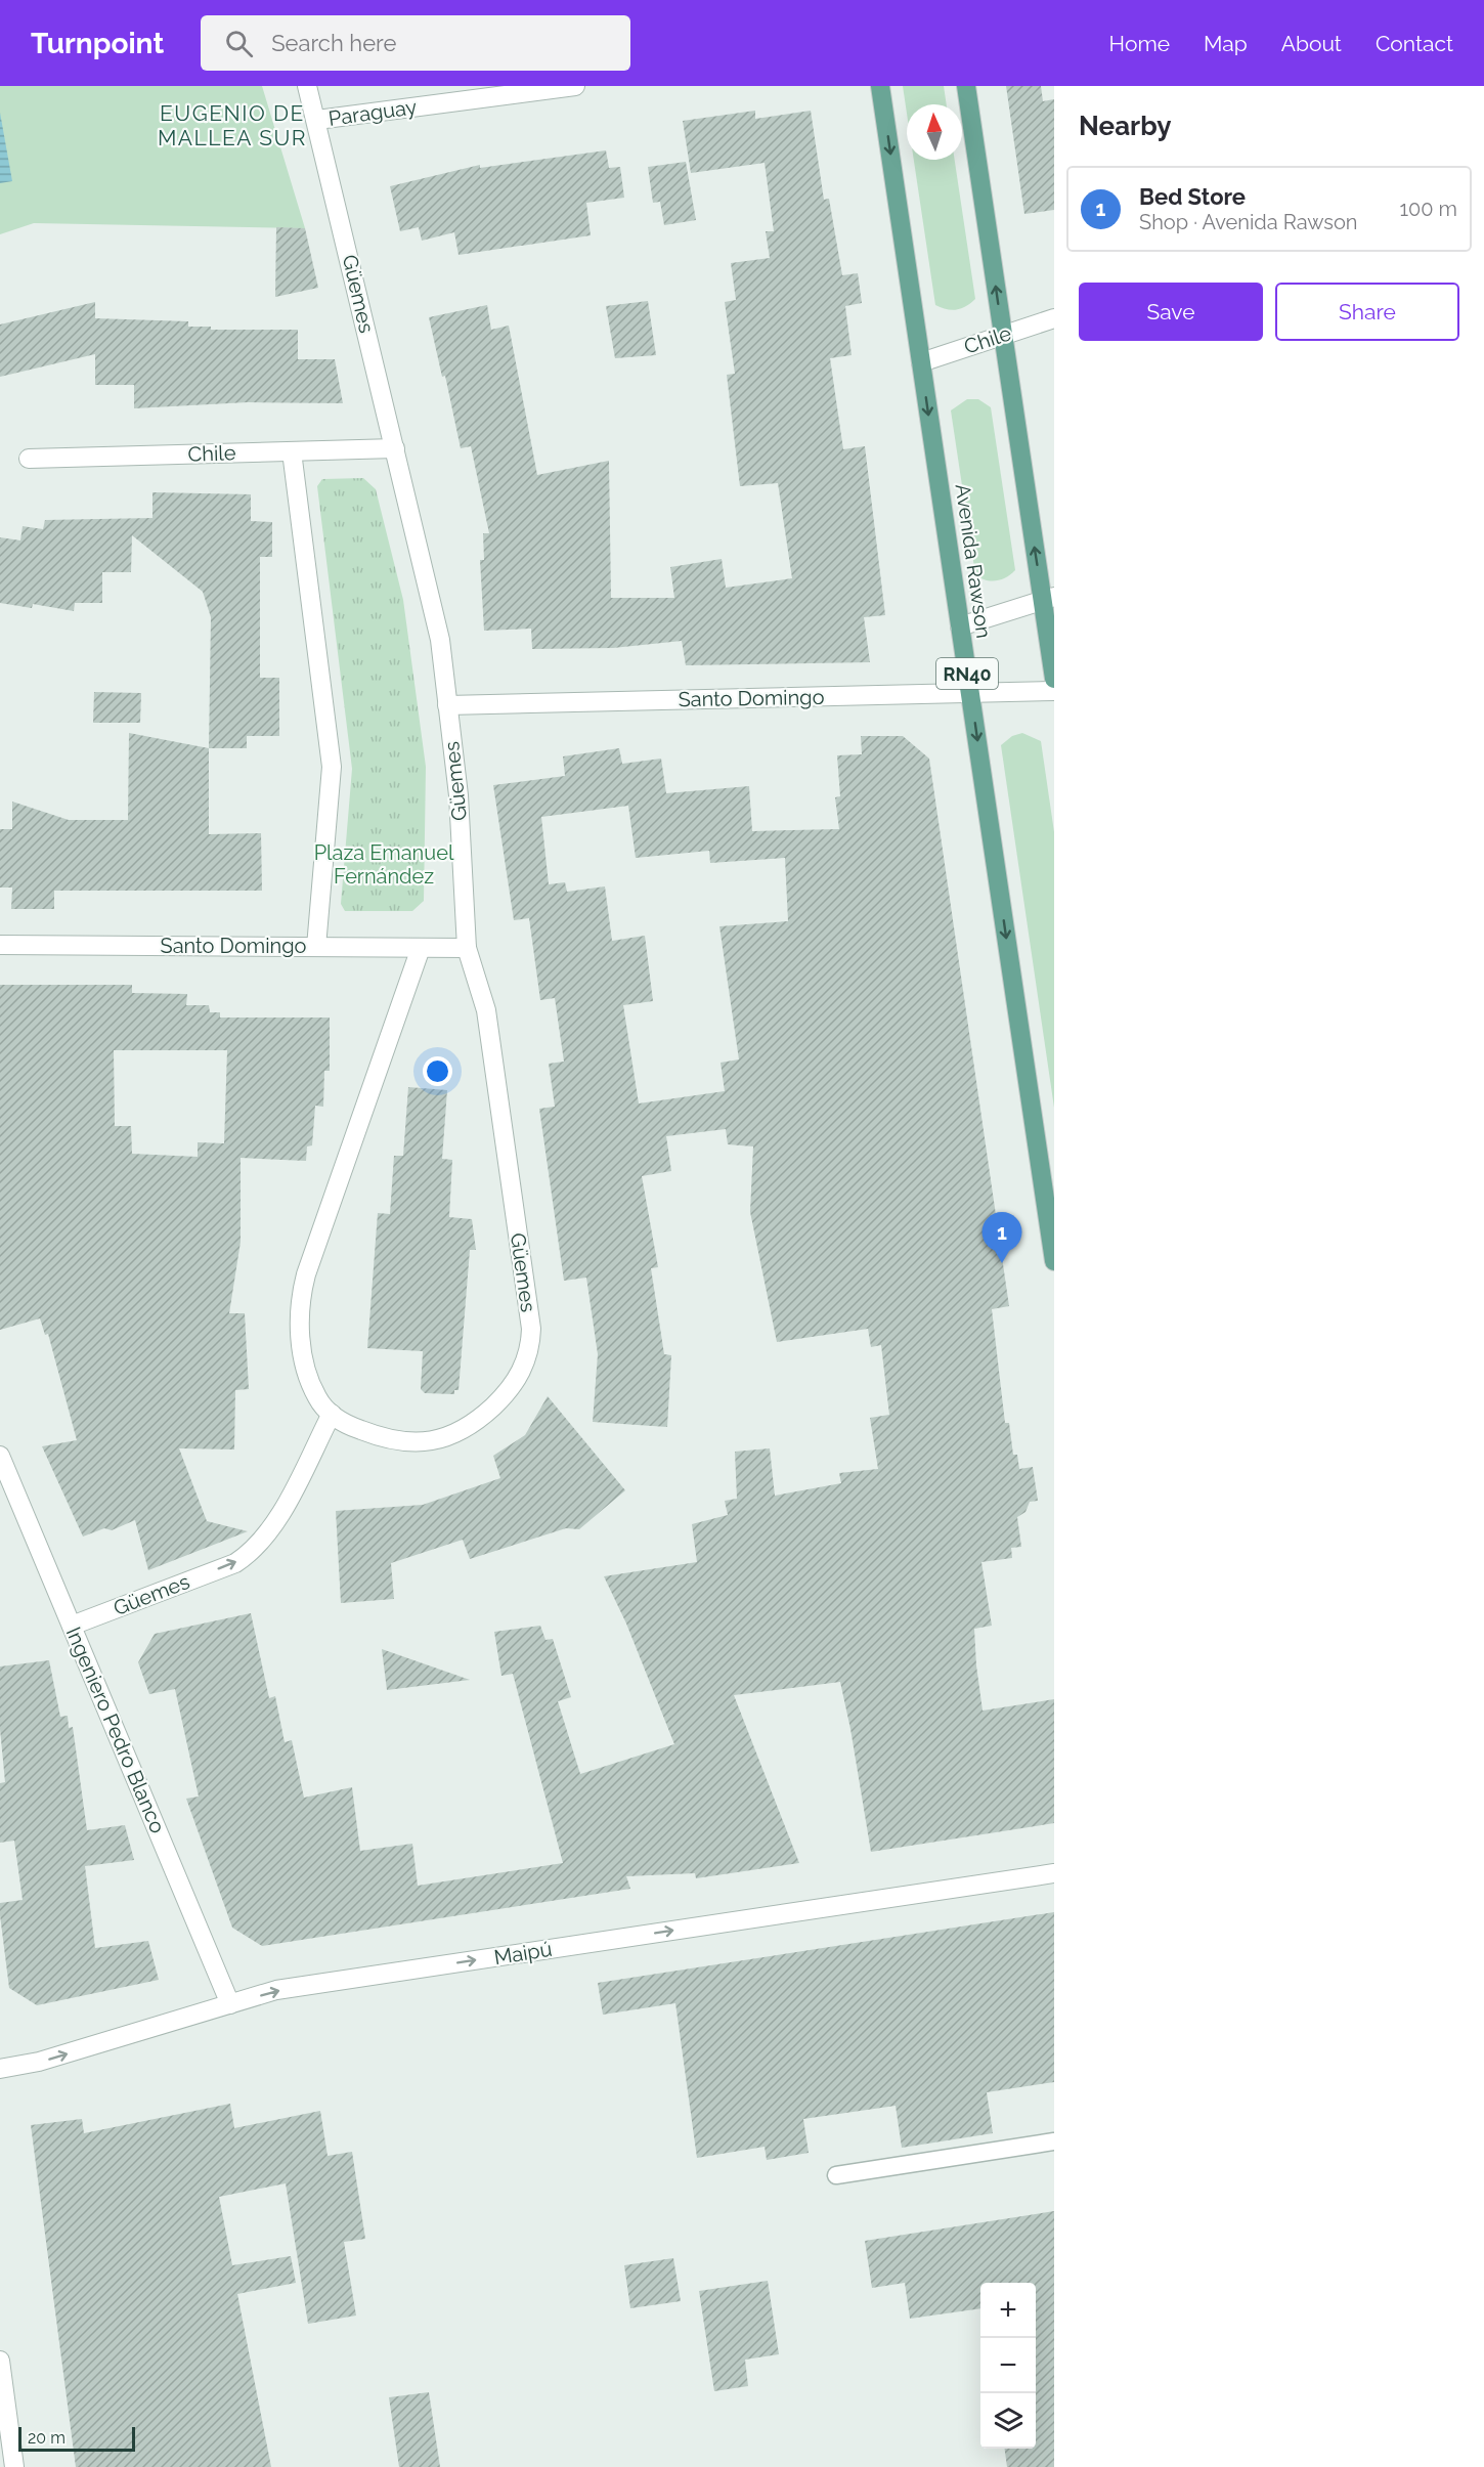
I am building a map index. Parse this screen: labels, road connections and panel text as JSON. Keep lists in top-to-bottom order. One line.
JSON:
{"streets":{"main road":["Avenida Rawson","RN40"],"street":["Paraguay","Güemes","Chile","Santo Domingo","Ingeniero Pedro Blanco","Maipú"]},"crossings":[["Paraguay","Güemes"],["Güemes","Chile"],["Güemes","Santo Domingo"],["Güemes","Ingeniero Pedro Blanco"],["Chile","Avenida Rawson"],["Avenida Rawson","Santo Domingo"],["Ingeniero Pedro Blanco","Maipú"]],"one_way":["Maipú"],"districts":["EUGENIO DE MALLEA SUR"],"parks":["Plaza Emanuel Fernández"],"scale_bar":"20 m","north":"top","page":{"header":"Turnpoint","search":"Search here","nav":["Home","Map","About","Contact"],"heading":"Nearby","list":[{"mark":"1","name":"Bed Store","note":"Shop · Avenida Rawson","value":"100 m"}],"buttons":["Save","Share"],"pins":"1","map_buttons":["+","−"],"scale":"20 m"}}
